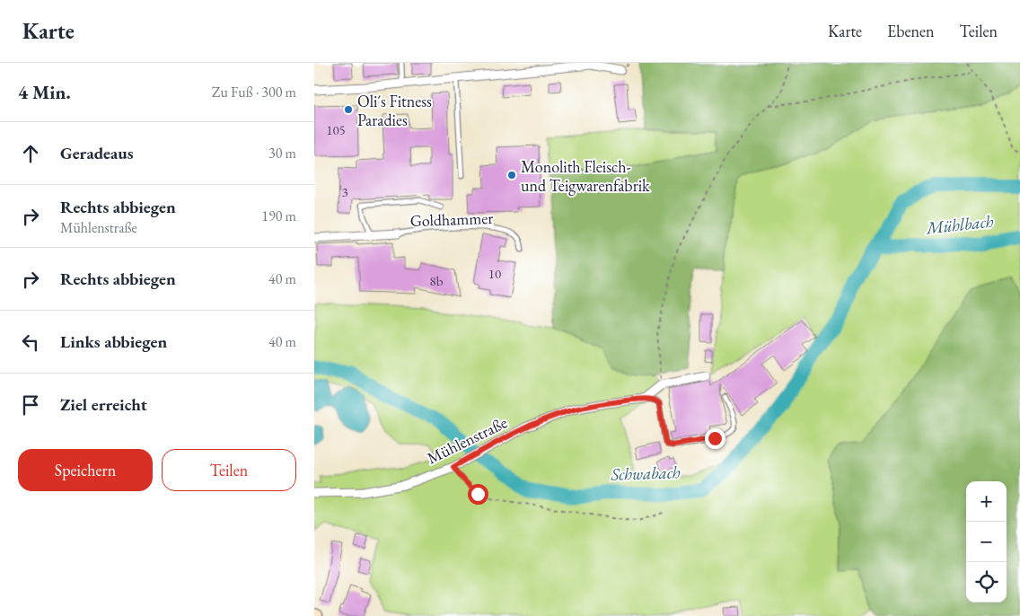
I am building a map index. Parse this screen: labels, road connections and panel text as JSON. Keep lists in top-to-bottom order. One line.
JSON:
{"streets":{"street":["Mühlenstraße"],"lane":["Goldhammer"]},"water":["Mühlbach","Schwabach"],"places":["Oli´s Fitness Paradies","Monolith Fleisch- und Teigwarenfabrik"],"house_numbers":["105","3","10","8b"],"page":{"header":"Karte","nav":["Karte","Ebenen","Teilen"],"heading":["4 Min.","Zu Fuß · 300 m"],"list":[["Geradeaus","30 m"],["Rechts abbiegen","Mühlenstraße","190 m"],["Rechts abbiegen","40 m"],["Links abbiegen","40 m"],"Ziel erreicht"],"buttons":["Speichern","Teilen"],"map_buttons":["+","−"]}}
